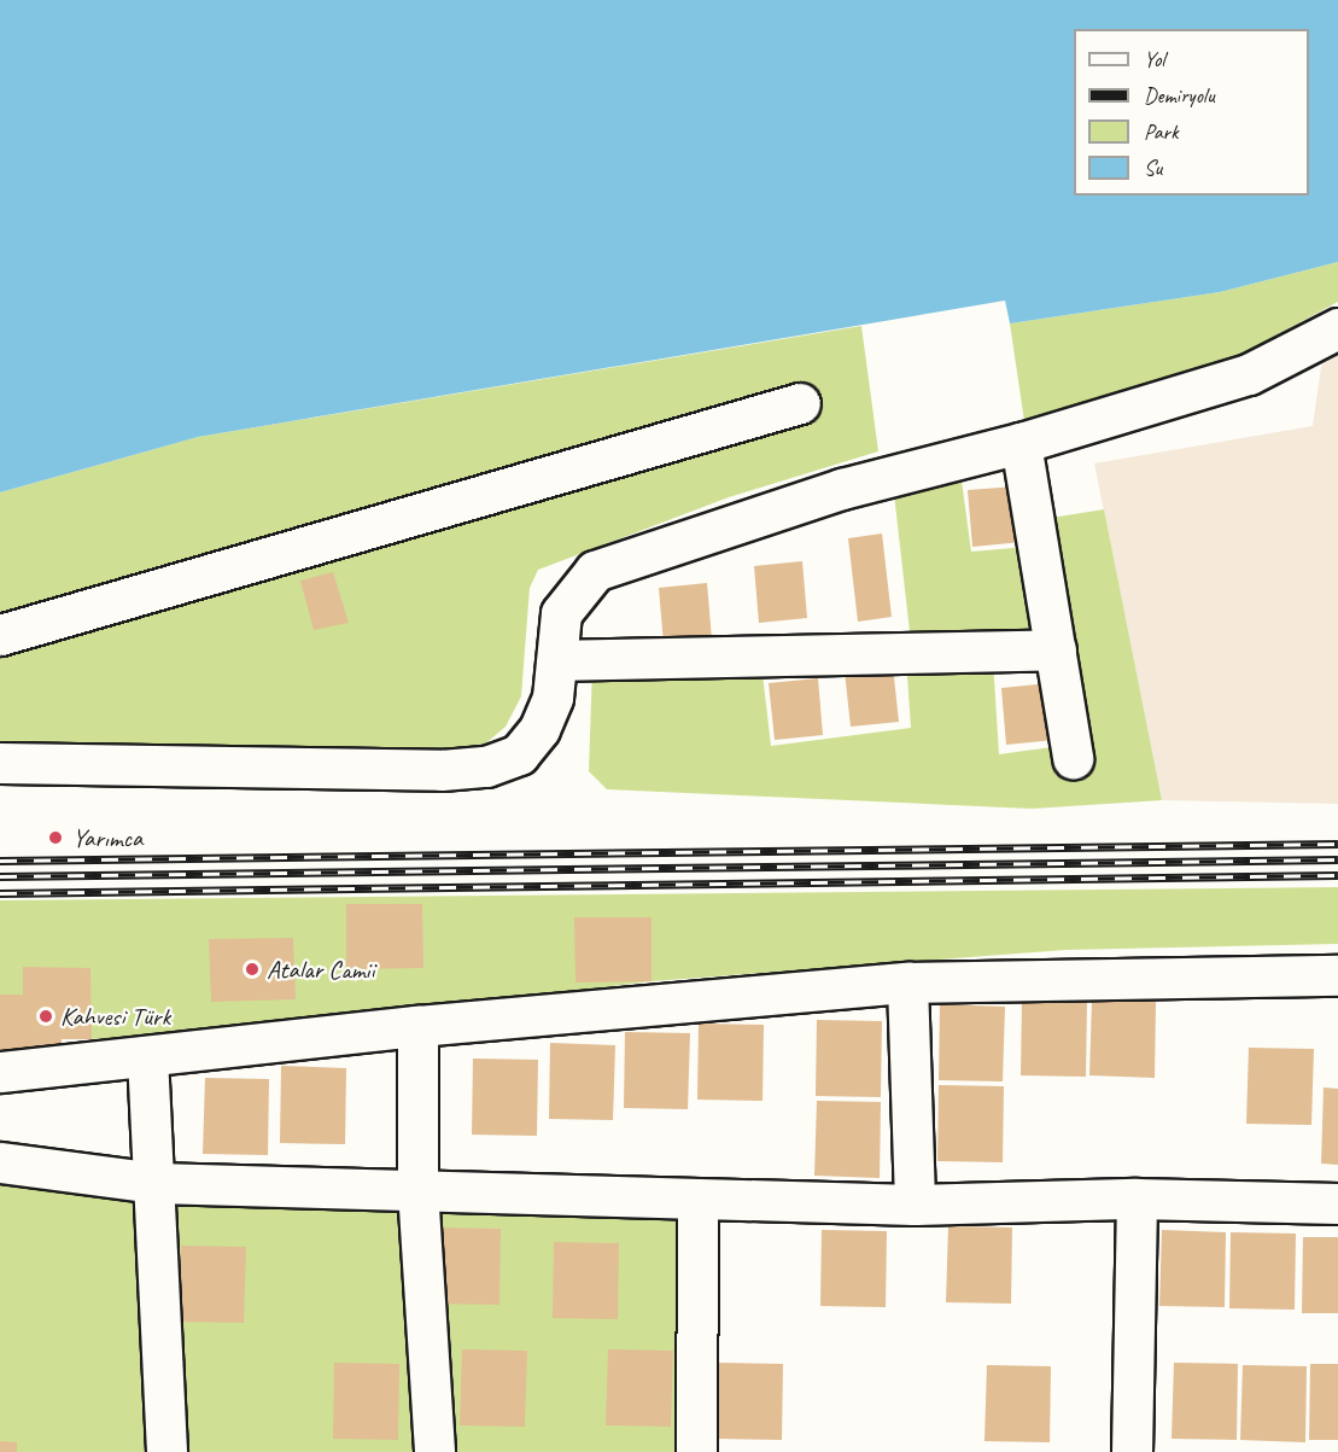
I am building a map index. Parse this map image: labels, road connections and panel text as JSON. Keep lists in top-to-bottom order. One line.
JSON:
{"places":["Yarımca","Atalar Camii","Kahvesi Türk"],"legend":["Yol","Demiryolu","Park","Su"]}
